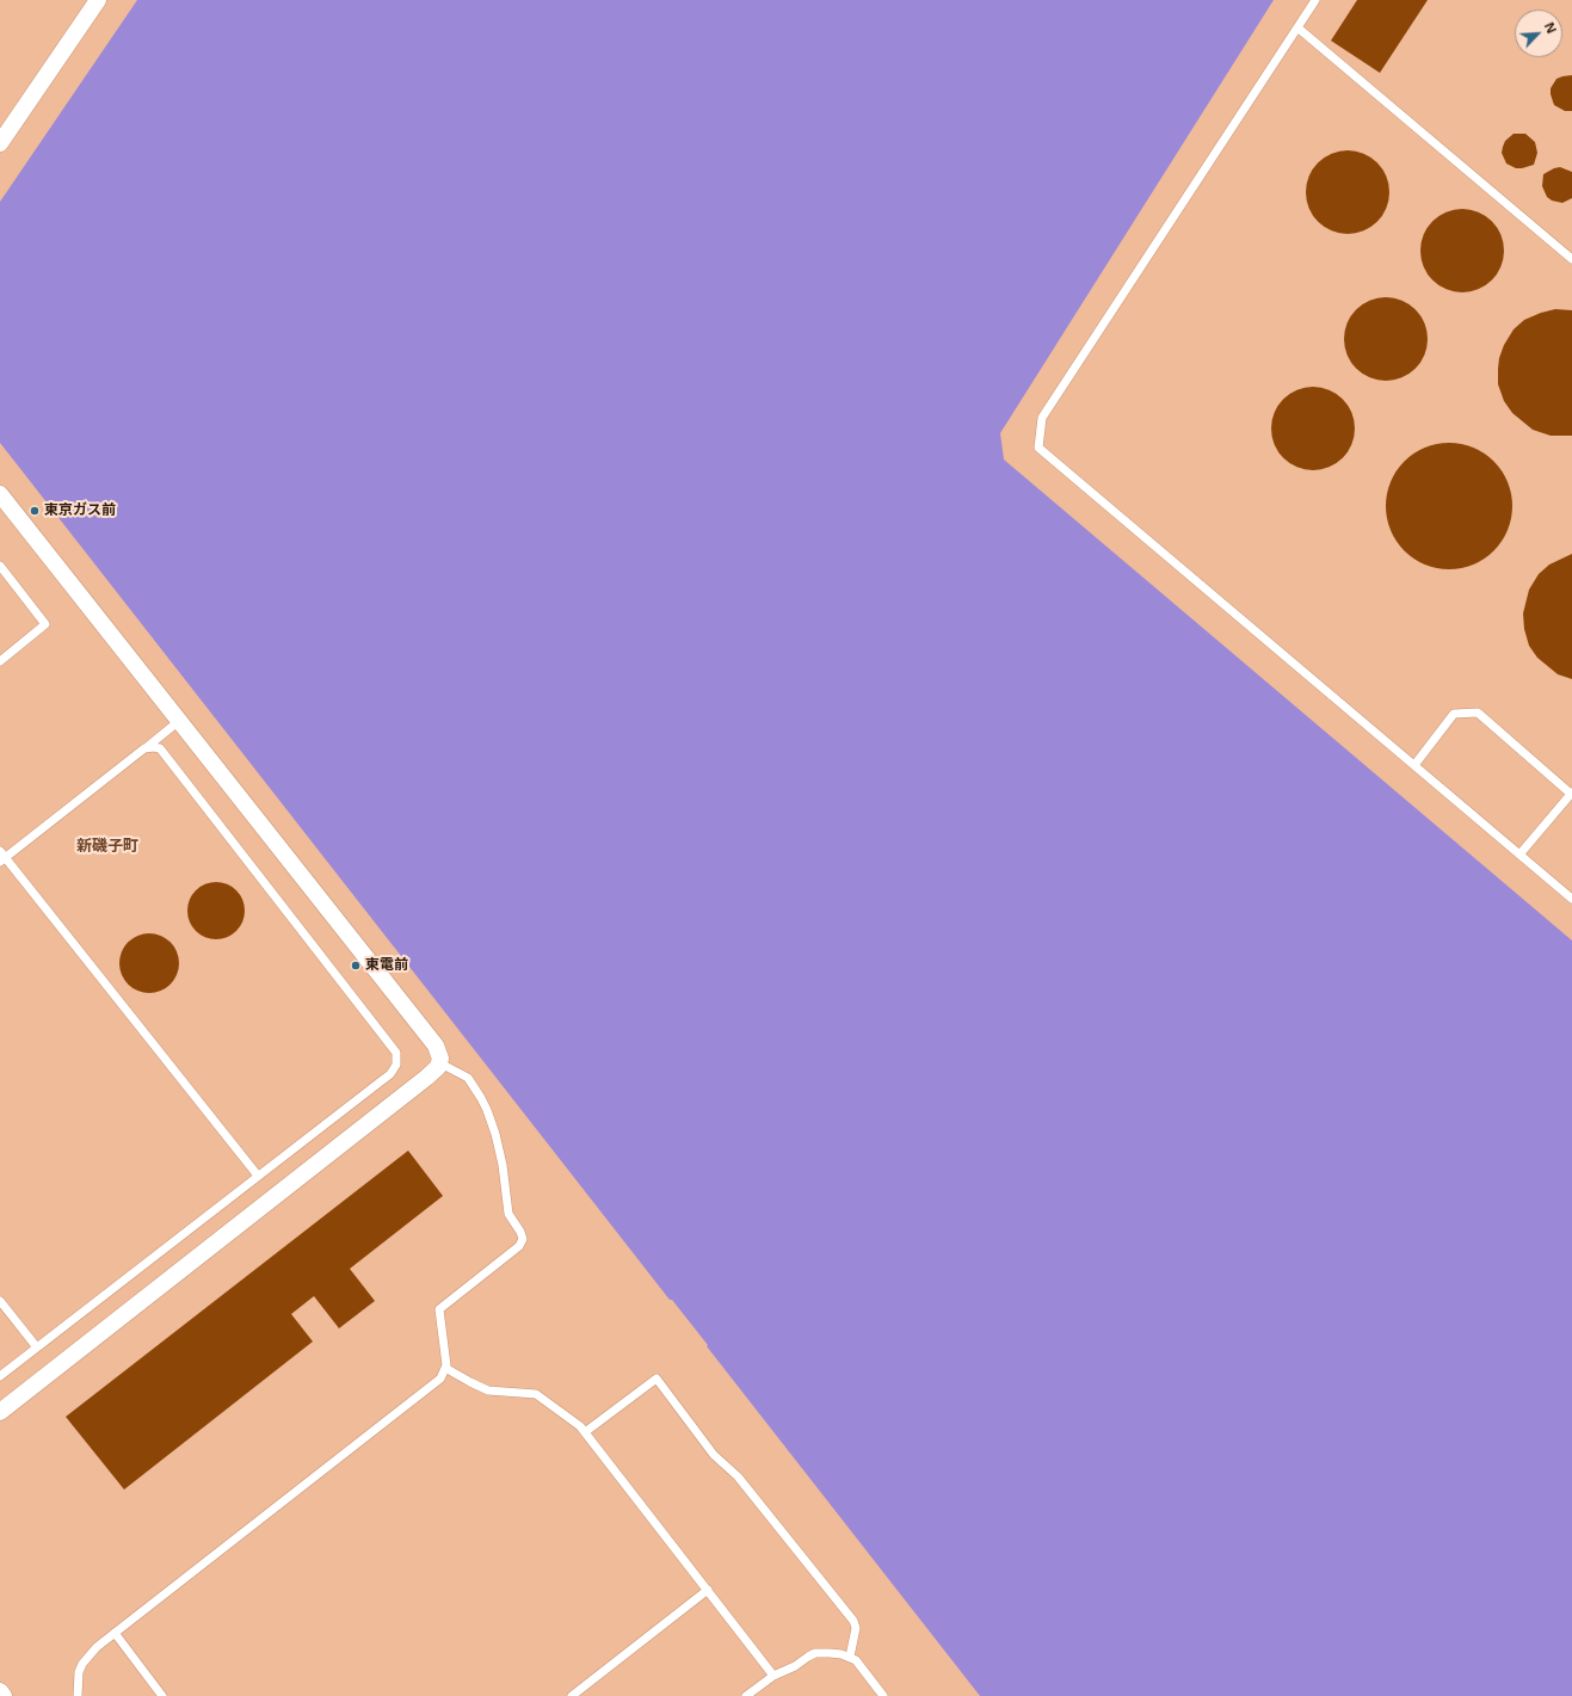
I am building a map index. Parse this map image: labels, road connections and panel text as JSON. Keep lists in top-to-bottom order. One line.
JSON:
{"districts":["新磯子町"],"places":["東京ガス前","東電前"],"north":"top right"}
